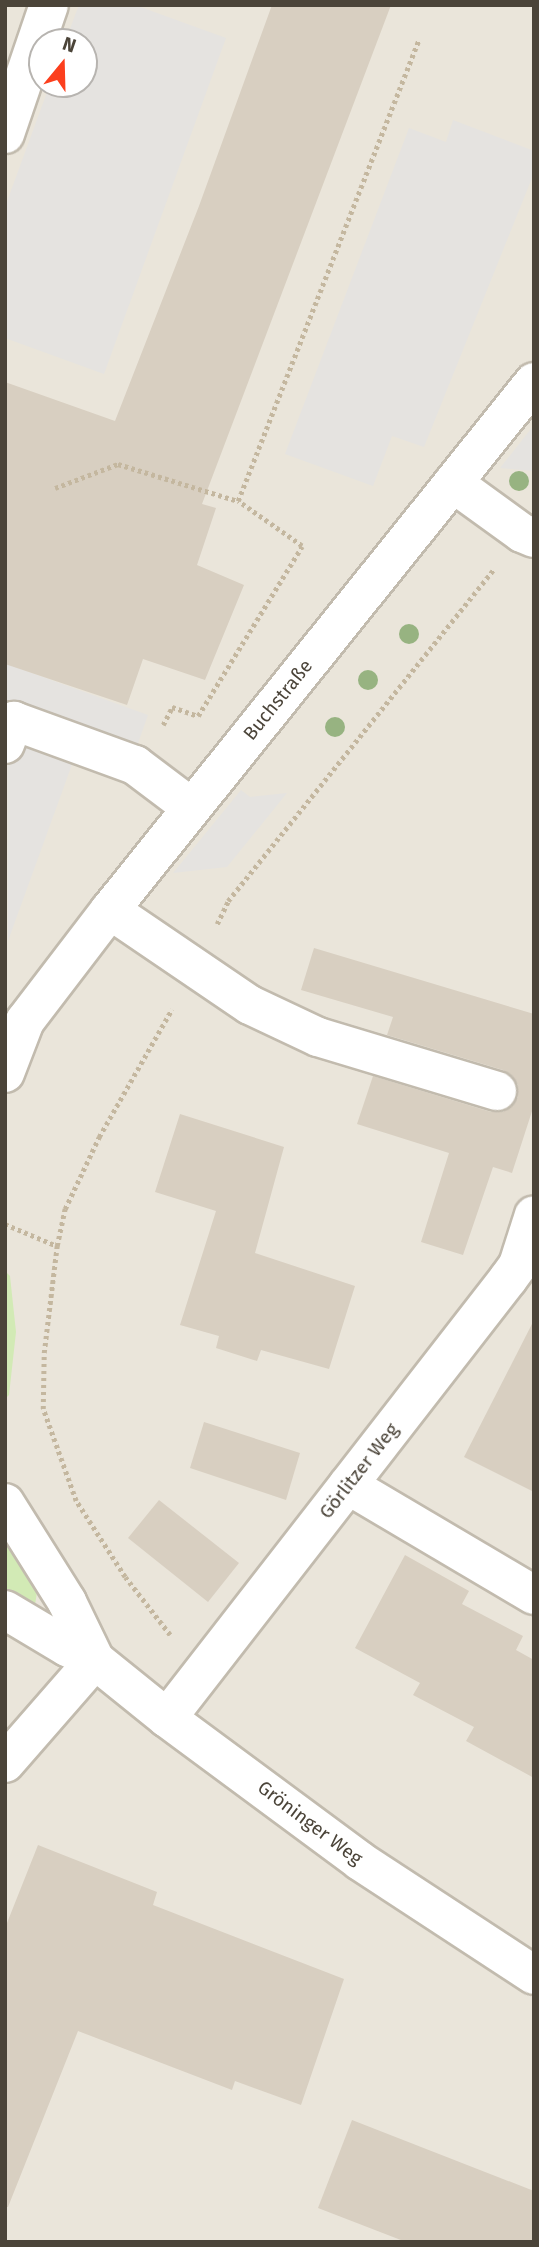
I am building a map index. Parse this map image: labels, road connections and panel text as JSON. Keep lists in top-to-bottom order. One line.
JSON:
{"streets":{"street":["Buchstraße","Görlitzer Weg","Gröninger Weg"]},"crossings":[["Görlitzer Weg","Gröninger Weg"]],"north":"top"}
